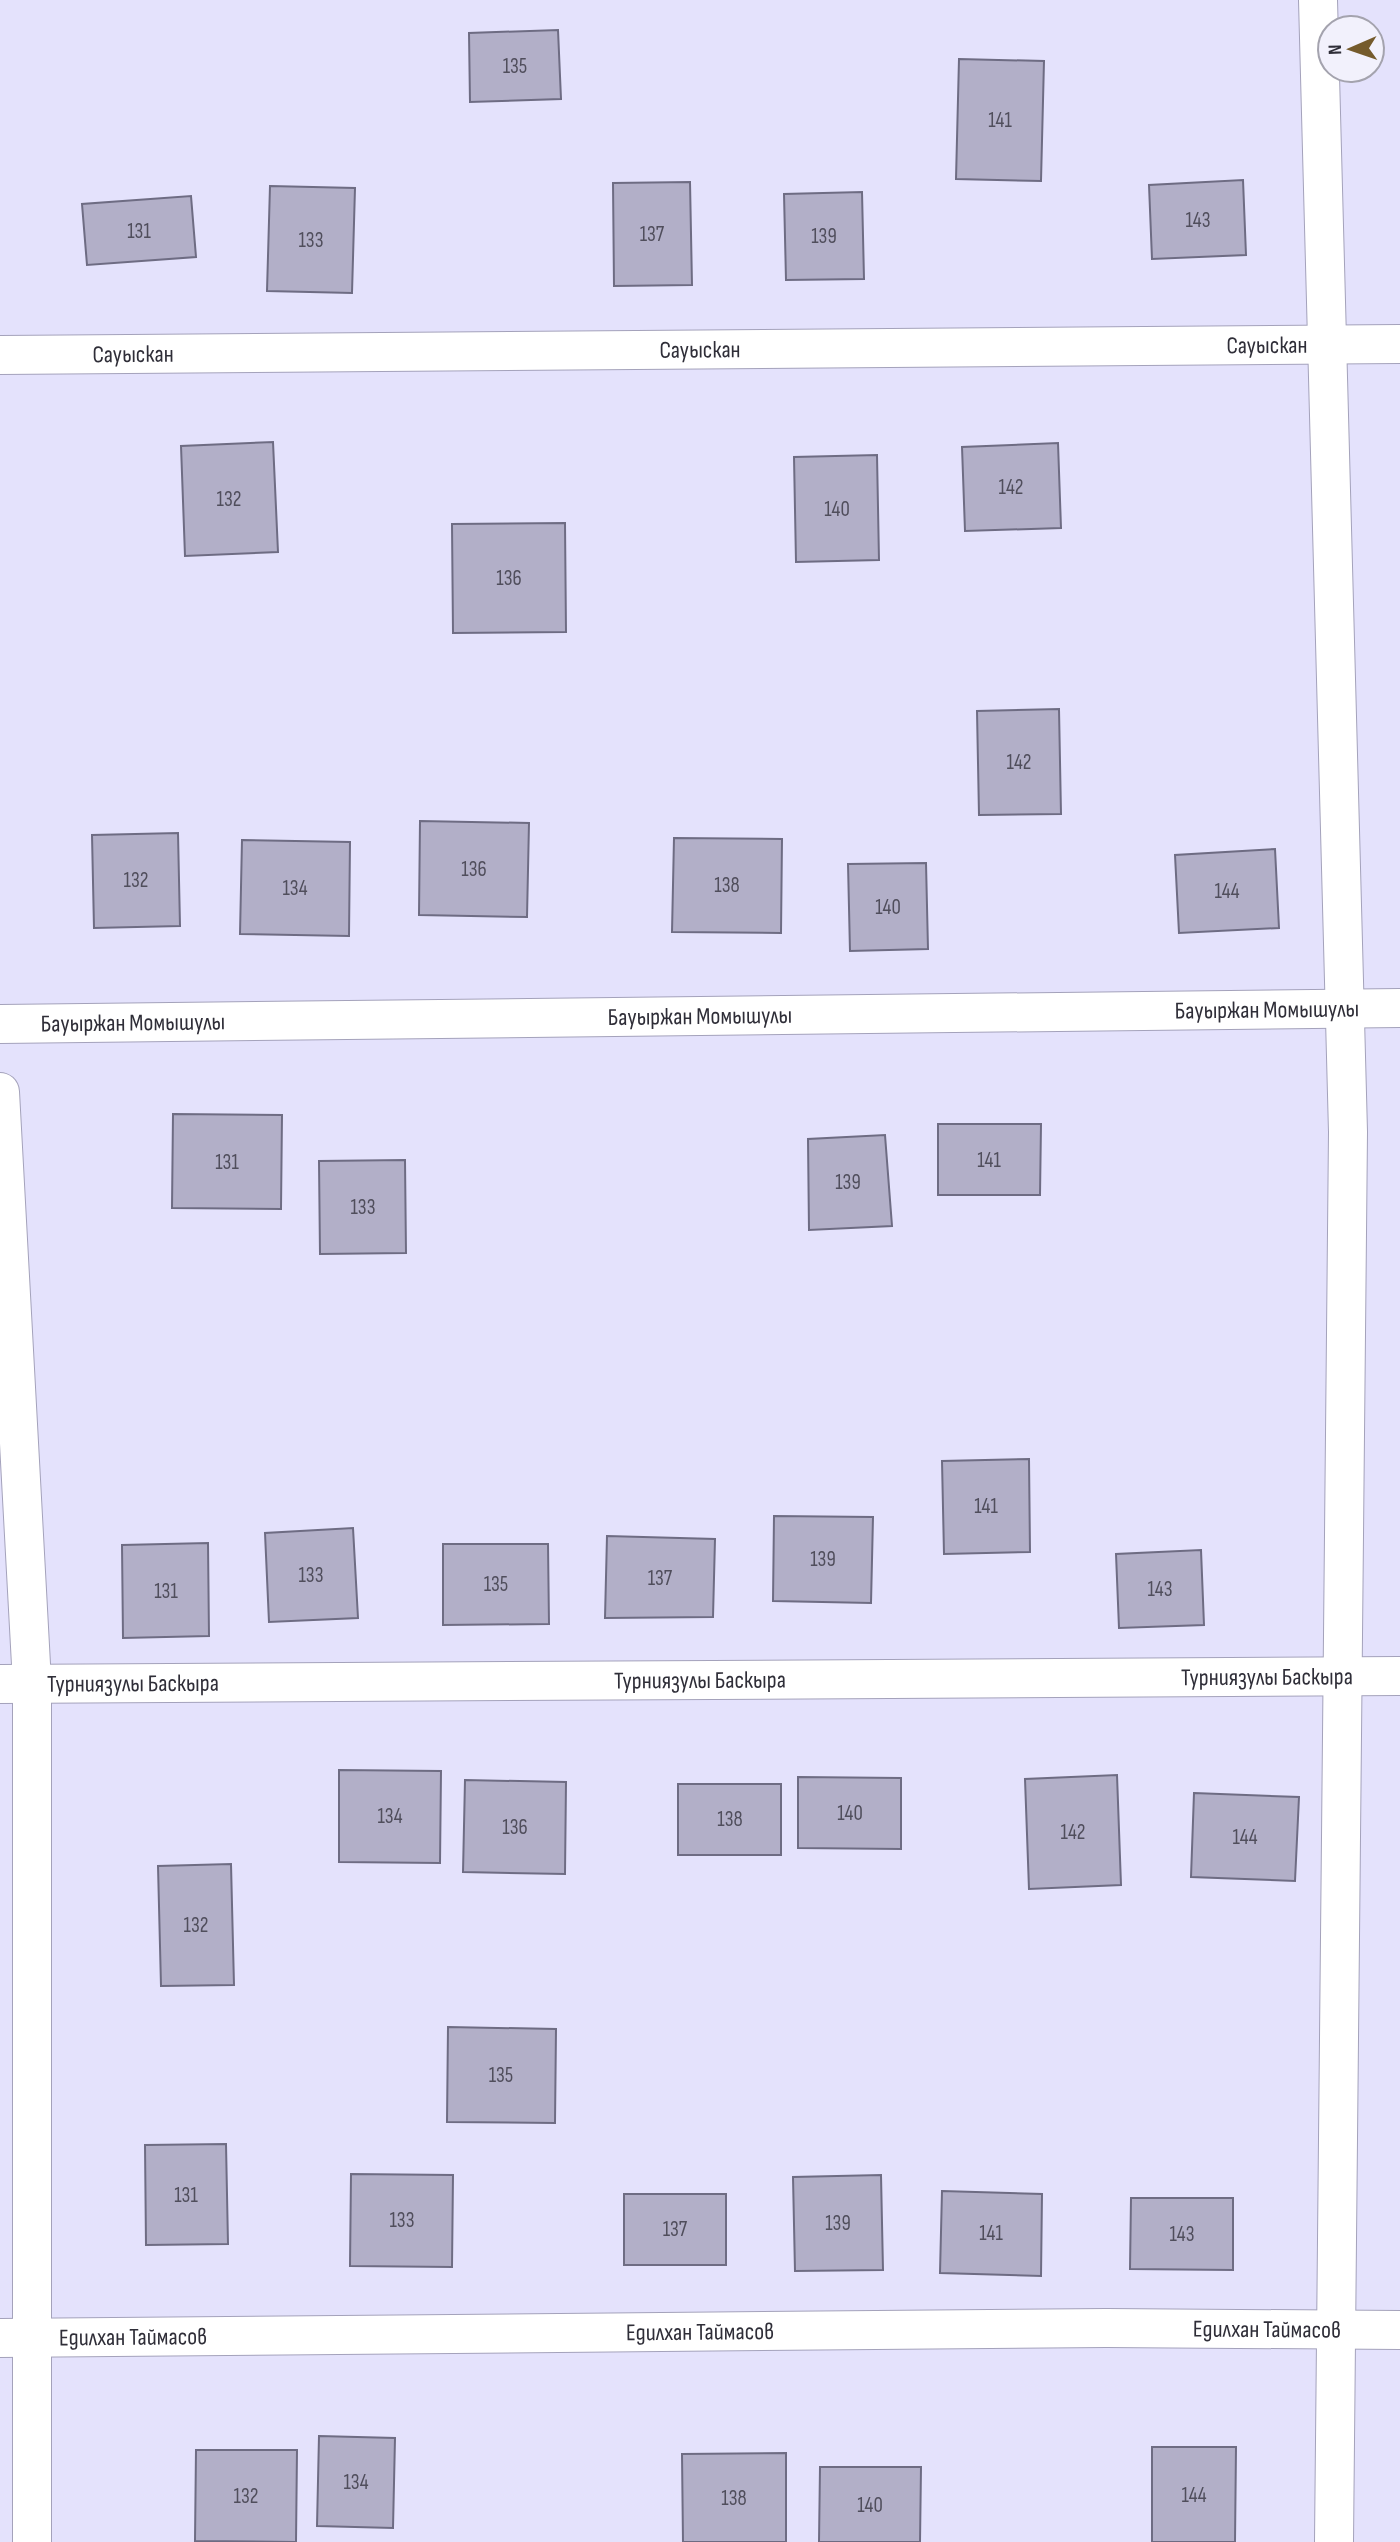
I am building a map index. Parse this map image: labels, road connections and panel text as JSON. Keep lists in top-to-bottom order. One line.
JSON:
{"streets":{"street":["Сауыскан","Бауыржан Момышулы","Турниязулы Баскыра","Едилхан Таймасов"]},"house_numbers":["135","141","143","131","137","139","133","142","132","140","136","142","136","132","138","134","144","140","141","131","139","133","141","139","133","137","135","143","131","140","134","138","136","142","144","132","135","131","133","139","137","141","143","134","144","132","138","140"],"north":"left"}
